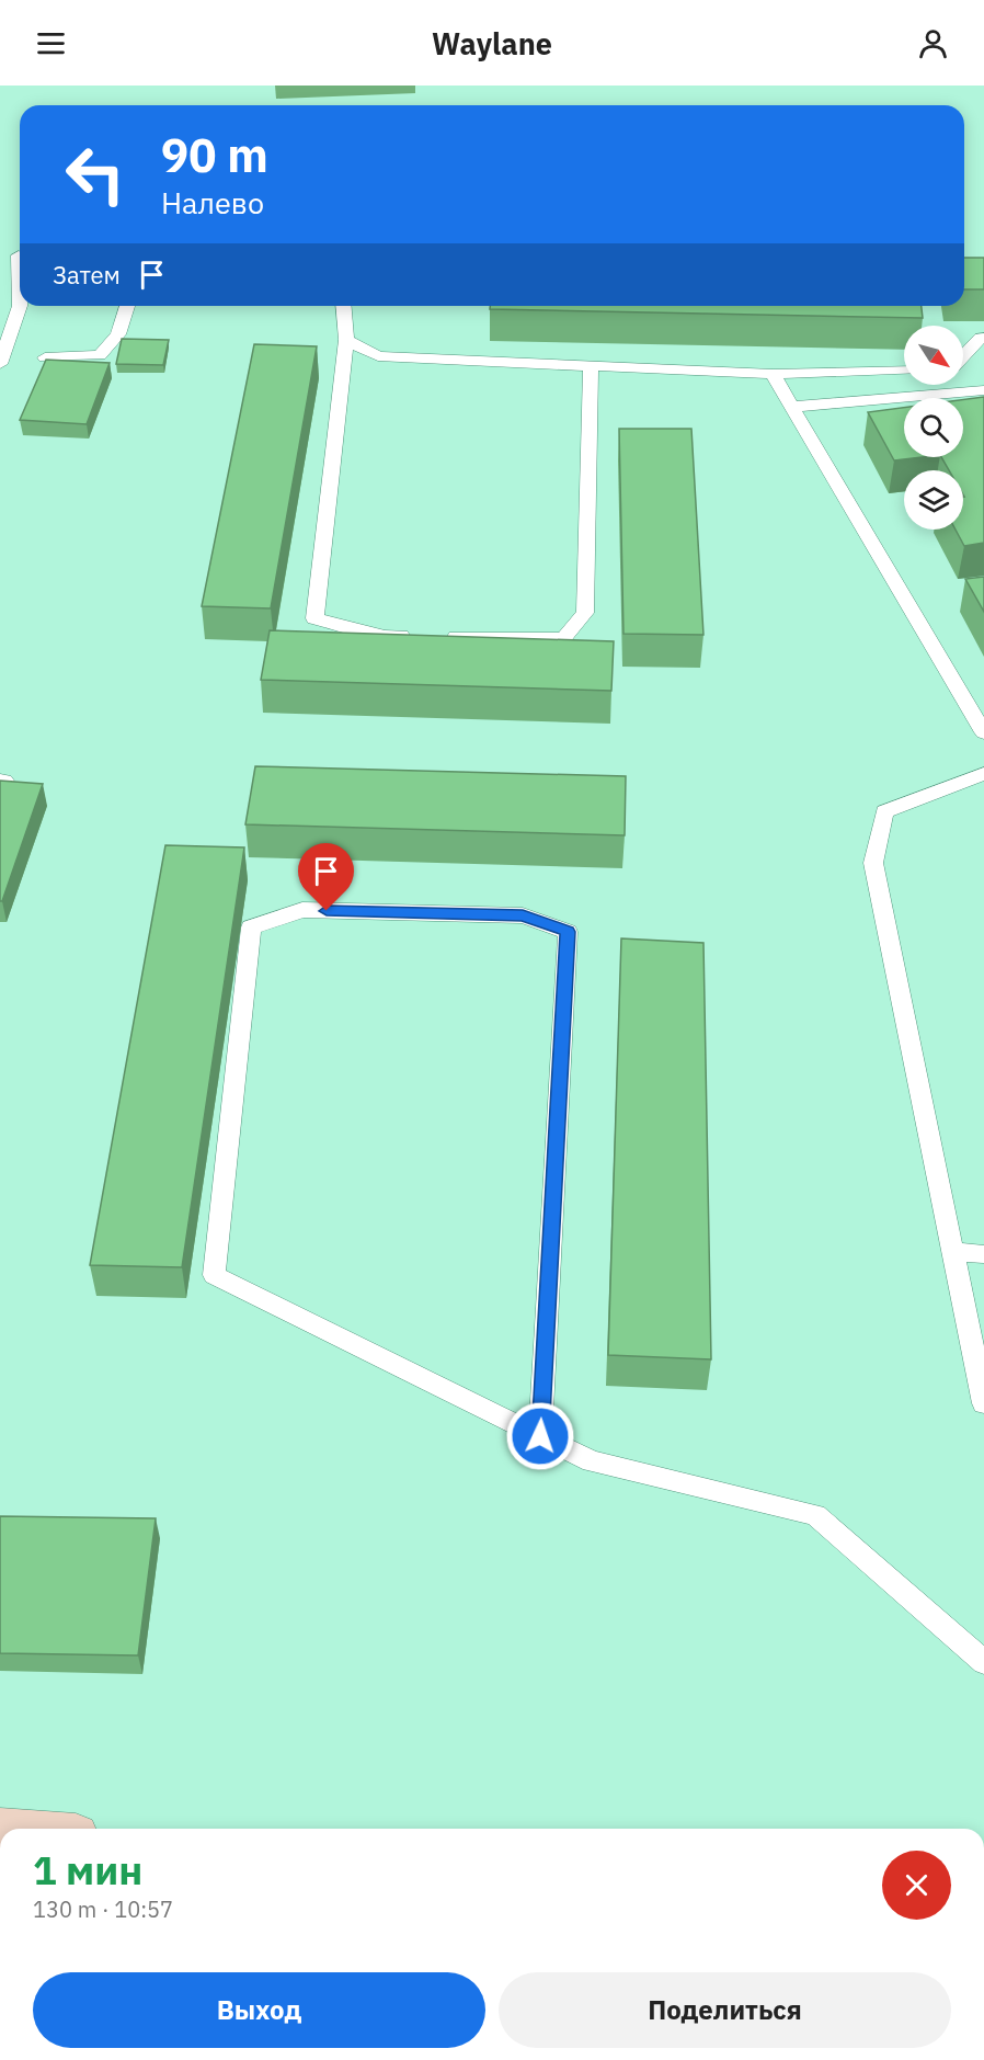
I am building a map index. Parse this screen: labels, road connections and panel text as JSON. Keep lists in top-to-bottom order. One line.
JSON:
{"north":"bottom right","page":{"header":"Waylane","turn":["90 m","Налево"],"then":"Затем","heading":["1 мин","130 m · 10:57"],"buttons":["Выход","Поделиться"]}}
